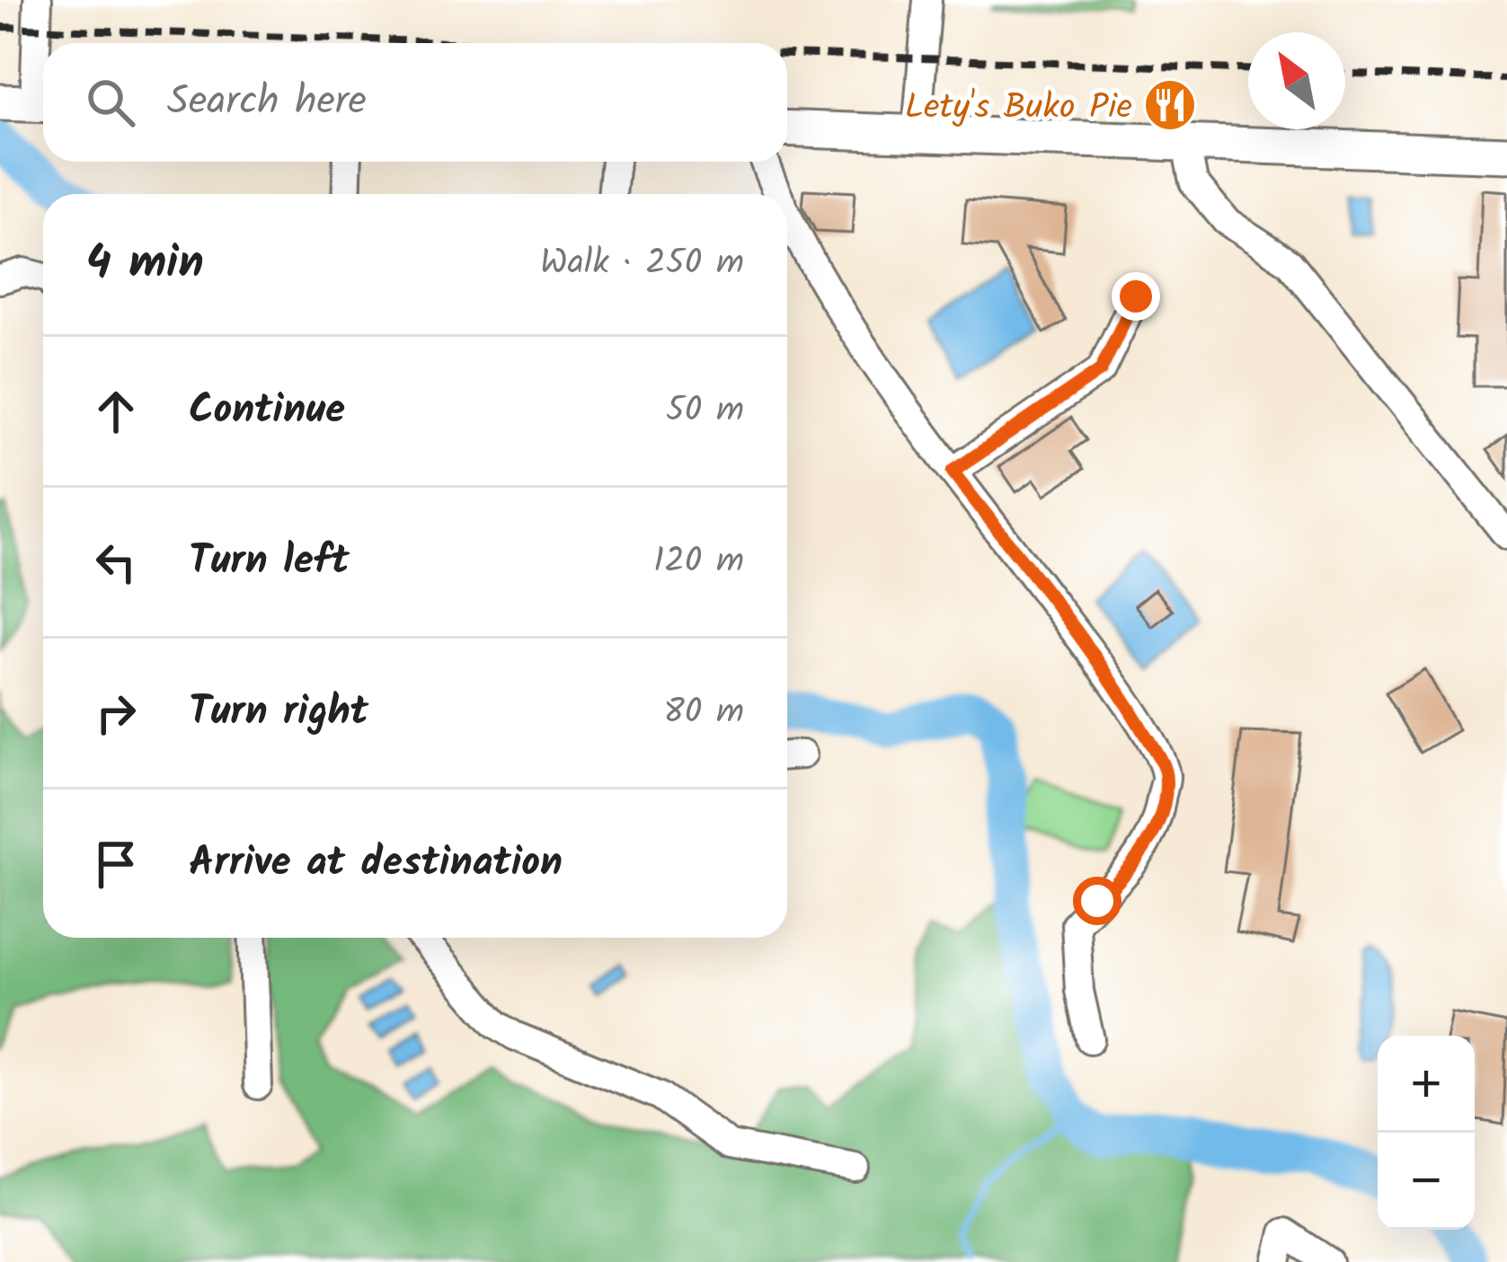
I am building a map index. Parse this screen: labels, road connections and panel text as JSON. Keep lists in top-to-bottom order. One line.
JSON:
{"places":{"restaurant":["Lety's Buko Pie"]},"north":"top left","page":{"search":"Search here","heading":["4 min","Walk · 250 m"],"list":[["Continue","50 m"],["Turn left","120 m"],["Turn right","80 m"],"Arrive at destination"],"map_buttons":["+","−"]}}
